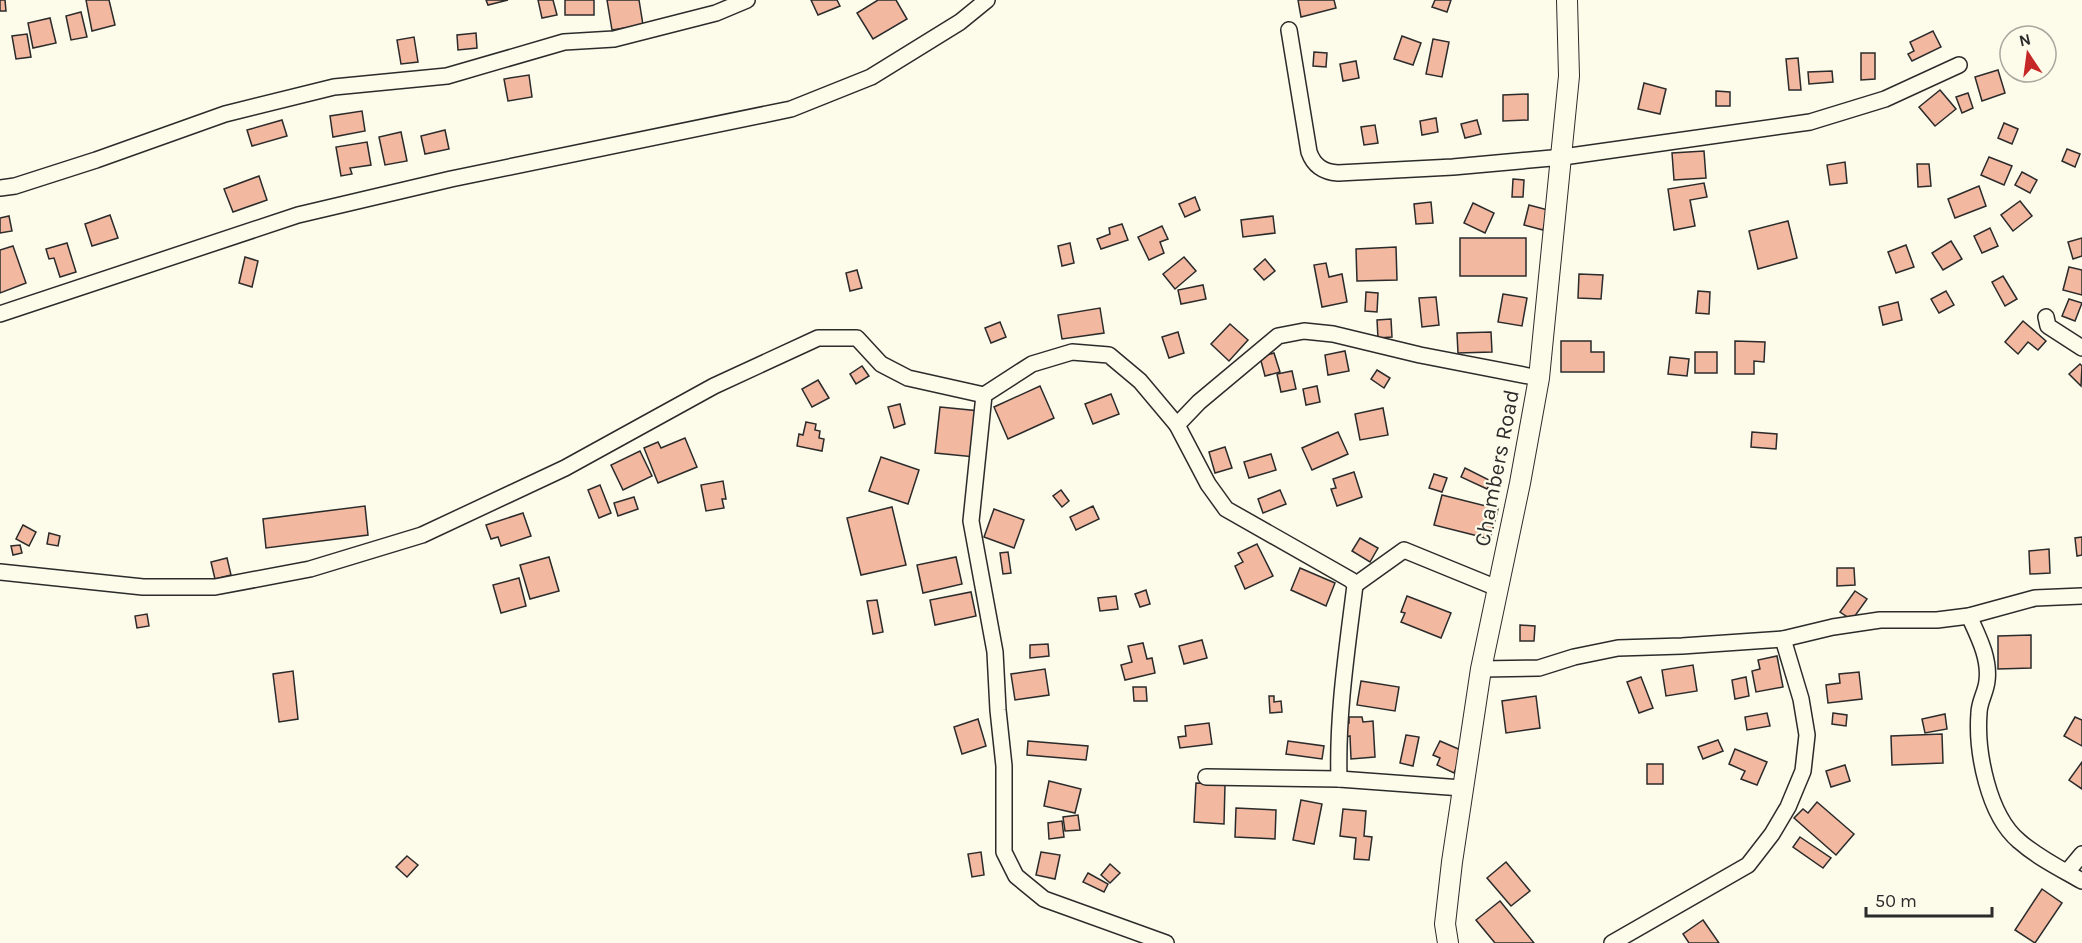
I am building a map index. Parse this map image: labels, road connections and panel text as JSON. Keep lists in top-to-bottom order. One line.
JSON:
{"streets":{"street":["Chambers Road"]},"scale_bar":"50 m","north":"top"}
